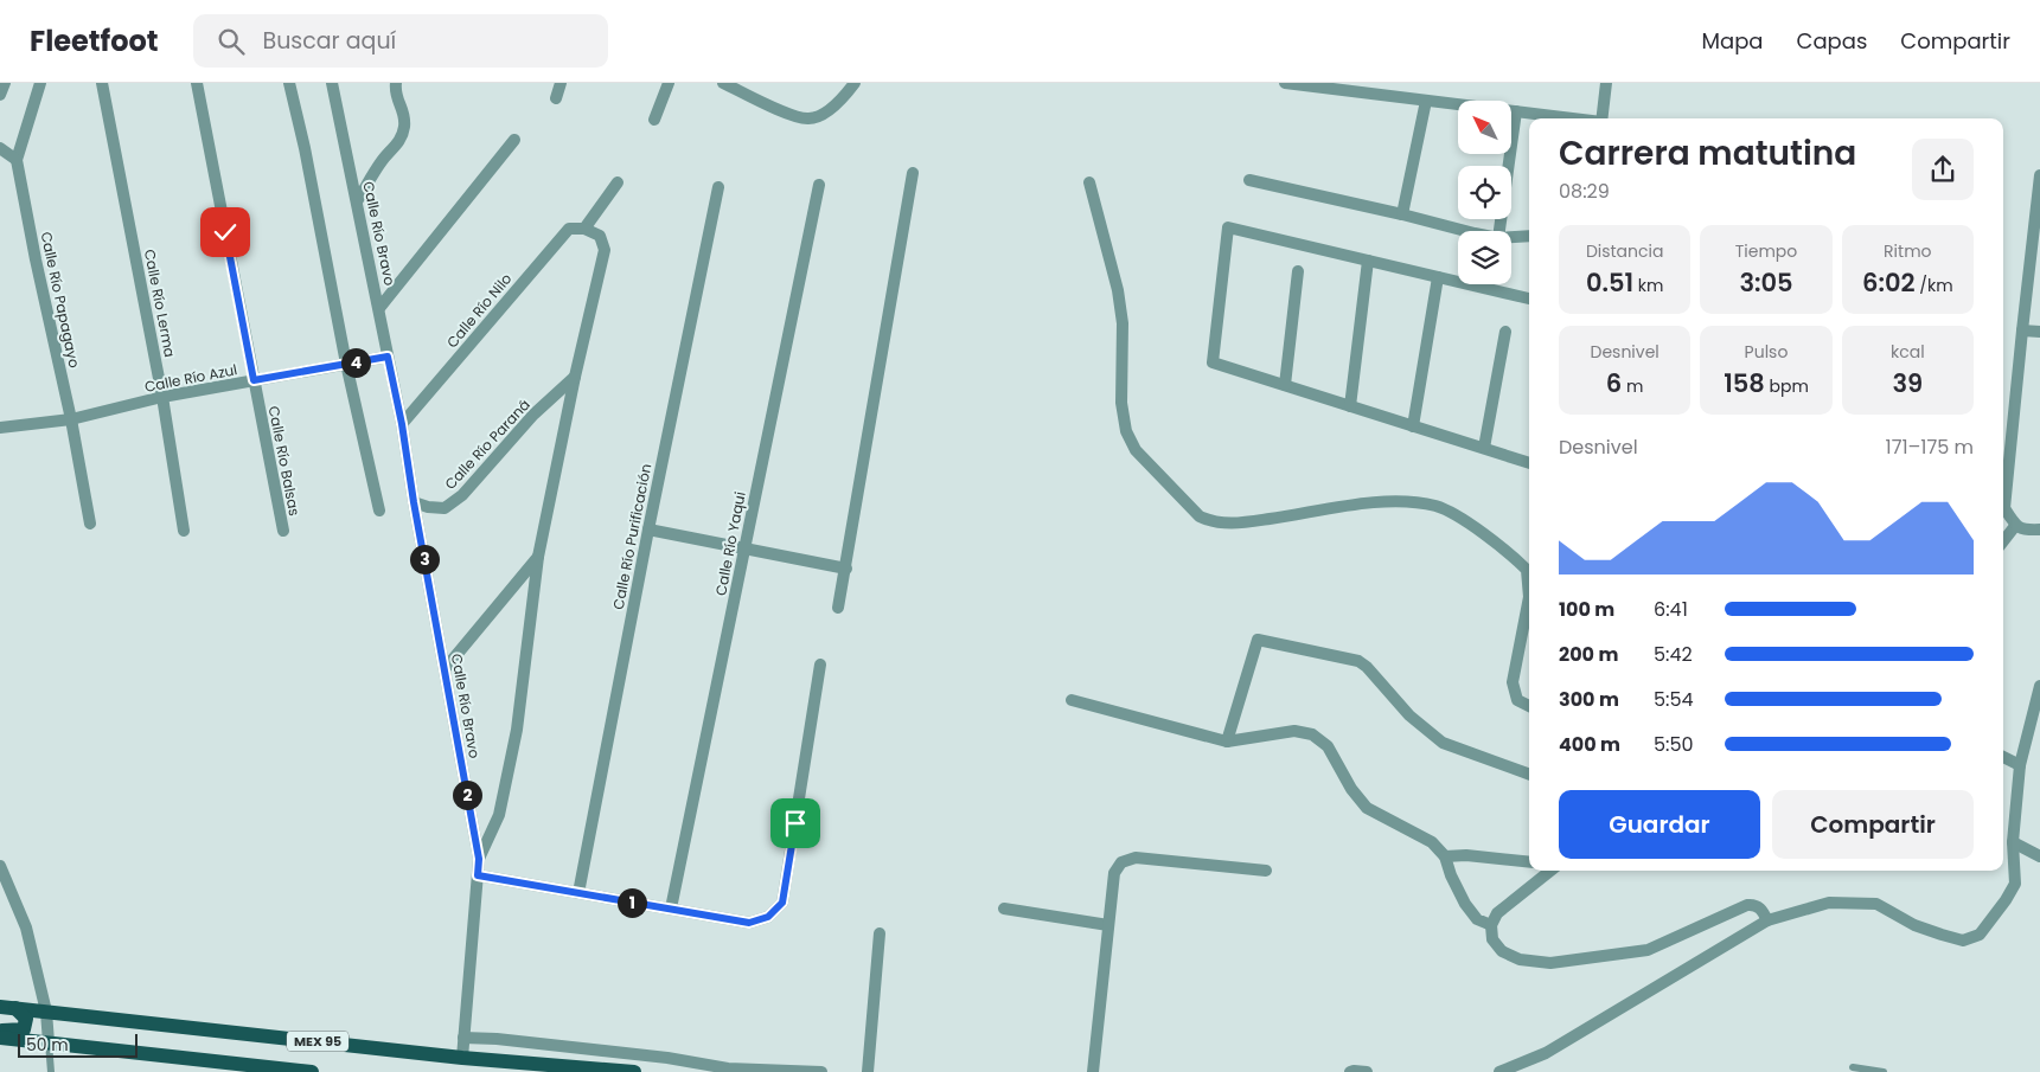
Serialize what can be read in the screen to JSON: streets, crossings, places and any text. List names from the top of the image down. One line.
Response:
{"streets":{"main road":["MEX 95"],"street":["Calle Río Bravo","Calle Río Papagayo","Calle Río Lerma","Calle Río Nilo","Calle Río Azul","Calle Río Paraná","Calle Río Balsas","Calle Río Purificación","Calle Río Yaqui"]},"crossings":[["Calle Río Bravo","Calle Río Nilo"],["Calle Río Bravo","Calle Río Azul"],["Calle Río Bravo","Calle Río Paraná"],["Calle Río Bravo","MEX 95"],["Calle Río Papagayo","Calle Río Azul"],["Calle Río Lerma","Calle Río Azul"],["Calle Río Azul","Calle Río Balsas"]],"scale_bar":"50 m","north":"top left","page":{"header":"Fleetfoot","search":"Buscar aquí","nav":["Mapa","Capas","Compartir"],"heading":["Carrera matutina","08:29"],"stats":[["Distancia","0.51 km"],["Tiempo","3:05"],["Ritmo","6:02 /km"],["Desnivel","6 m"],["Pulso","158 bpm"],["kcal","39"]],"pins":["4","3","2","1"],"chart":["Desnivel","171–175 m"],"list":[{"name":"100 m","note":"6:41"},{"name":"200 m","note":"5:42"},{"name":"300 m","note":"5:54"},{"name":"400 m","note":"5:50"}],"buttons":["Guardar","Compartir"],"scale":"50 m"}}
